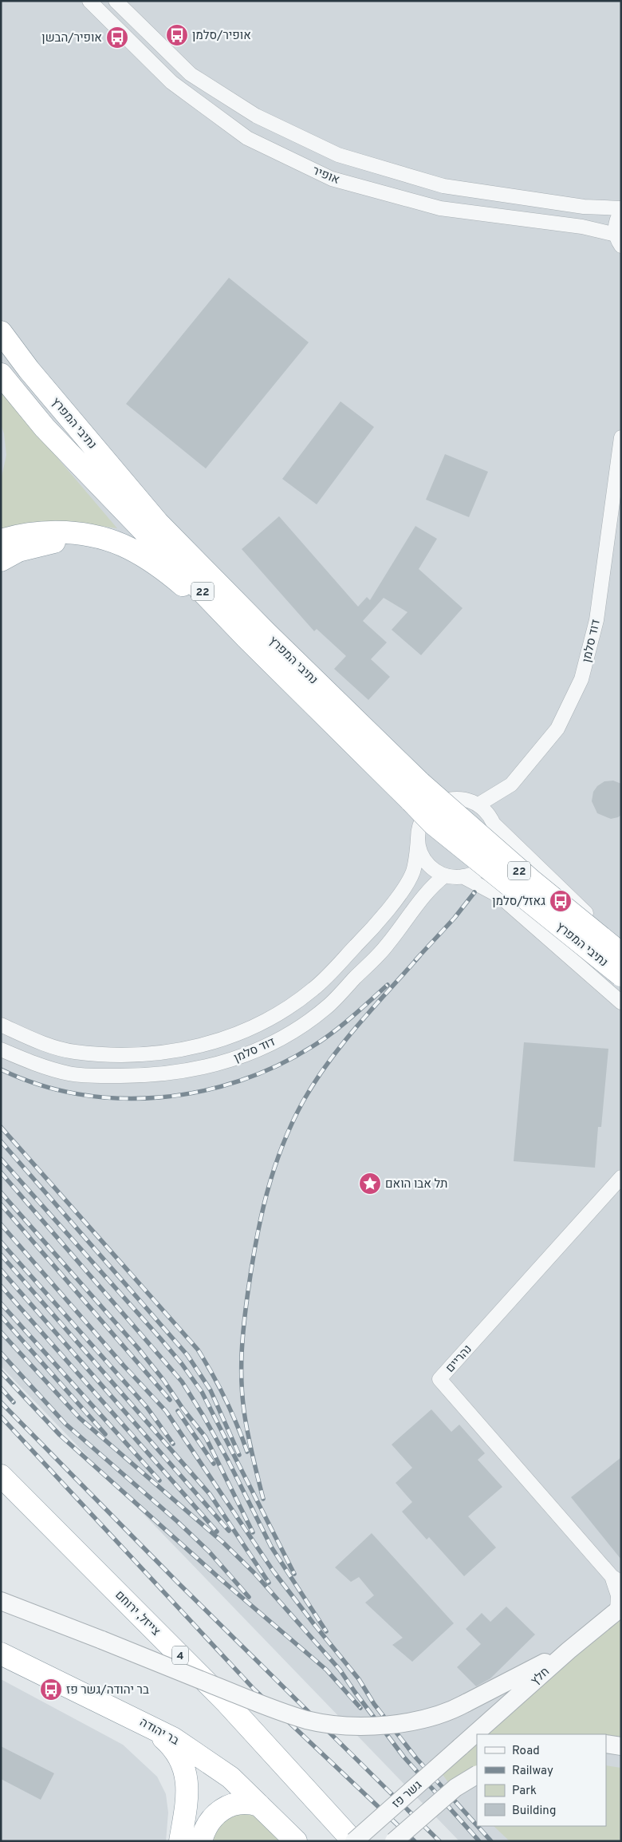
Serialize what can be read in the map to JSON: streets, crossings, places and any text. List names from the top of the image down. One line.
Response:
{"streets":{"highway":["נתיבי המפרץ","22","צייזל, ירוחם","4","בר יהודה"],"street":["אופיר","דוד סלמן","נהריים","חלץ","גשר פז"]},"crossings":[["צייזל, ירוחם","גשר פז"],["חלץ","גשר פז"]],"places":{"bus stop":["אופיר/סלמן","אופיר/הבשן","גאזל/סלמן","בר יהודה/גשר פז"],"place":["תל אבו הואם"]},"legend":["Road","Railway","Park","Building"]}
